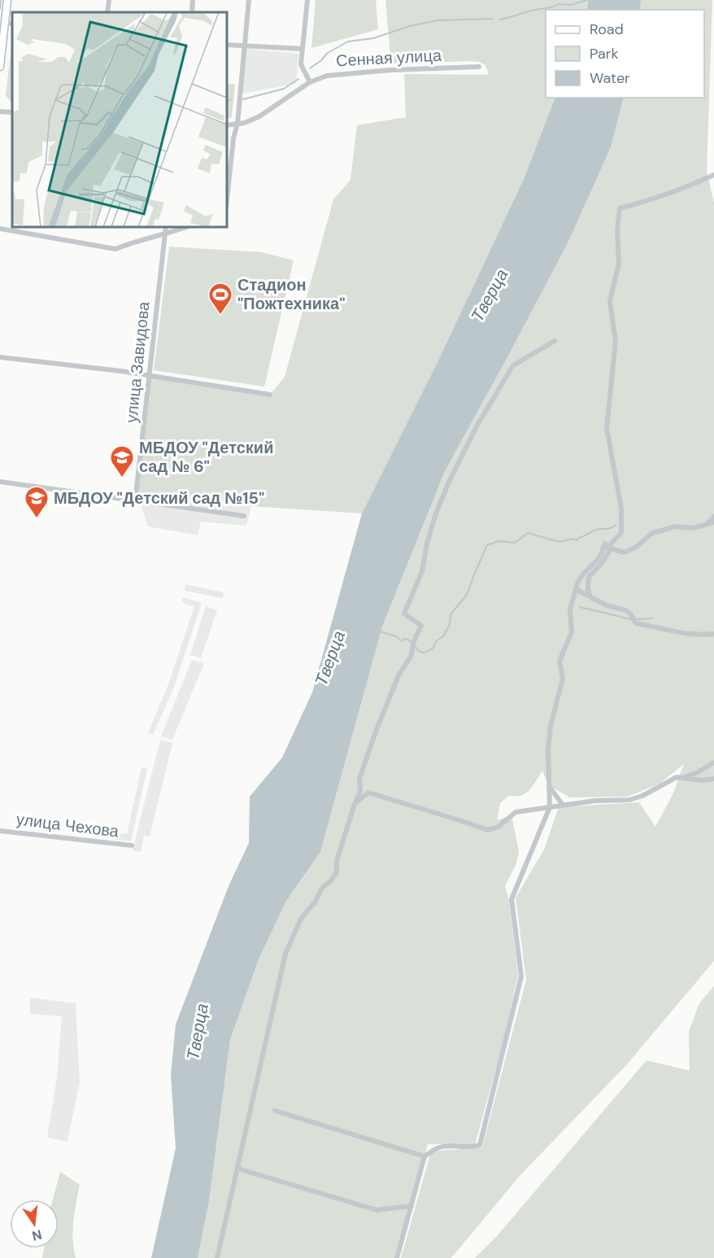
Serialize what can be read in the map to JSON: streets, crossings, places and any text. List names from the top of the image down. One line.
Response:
{"streets":{"street":["Сенная улица","улица Завидова","улица Чехова"]},"water":["Тверца"],"places":{"sports":["Стадион \"Пожтехника\""],"school or university":["МБДОУ \"Детский сад № 6\"","МБДОУ \"Детский сад №15\""]},"legend":["Road","Park","Water"],"north":"bottom"}
